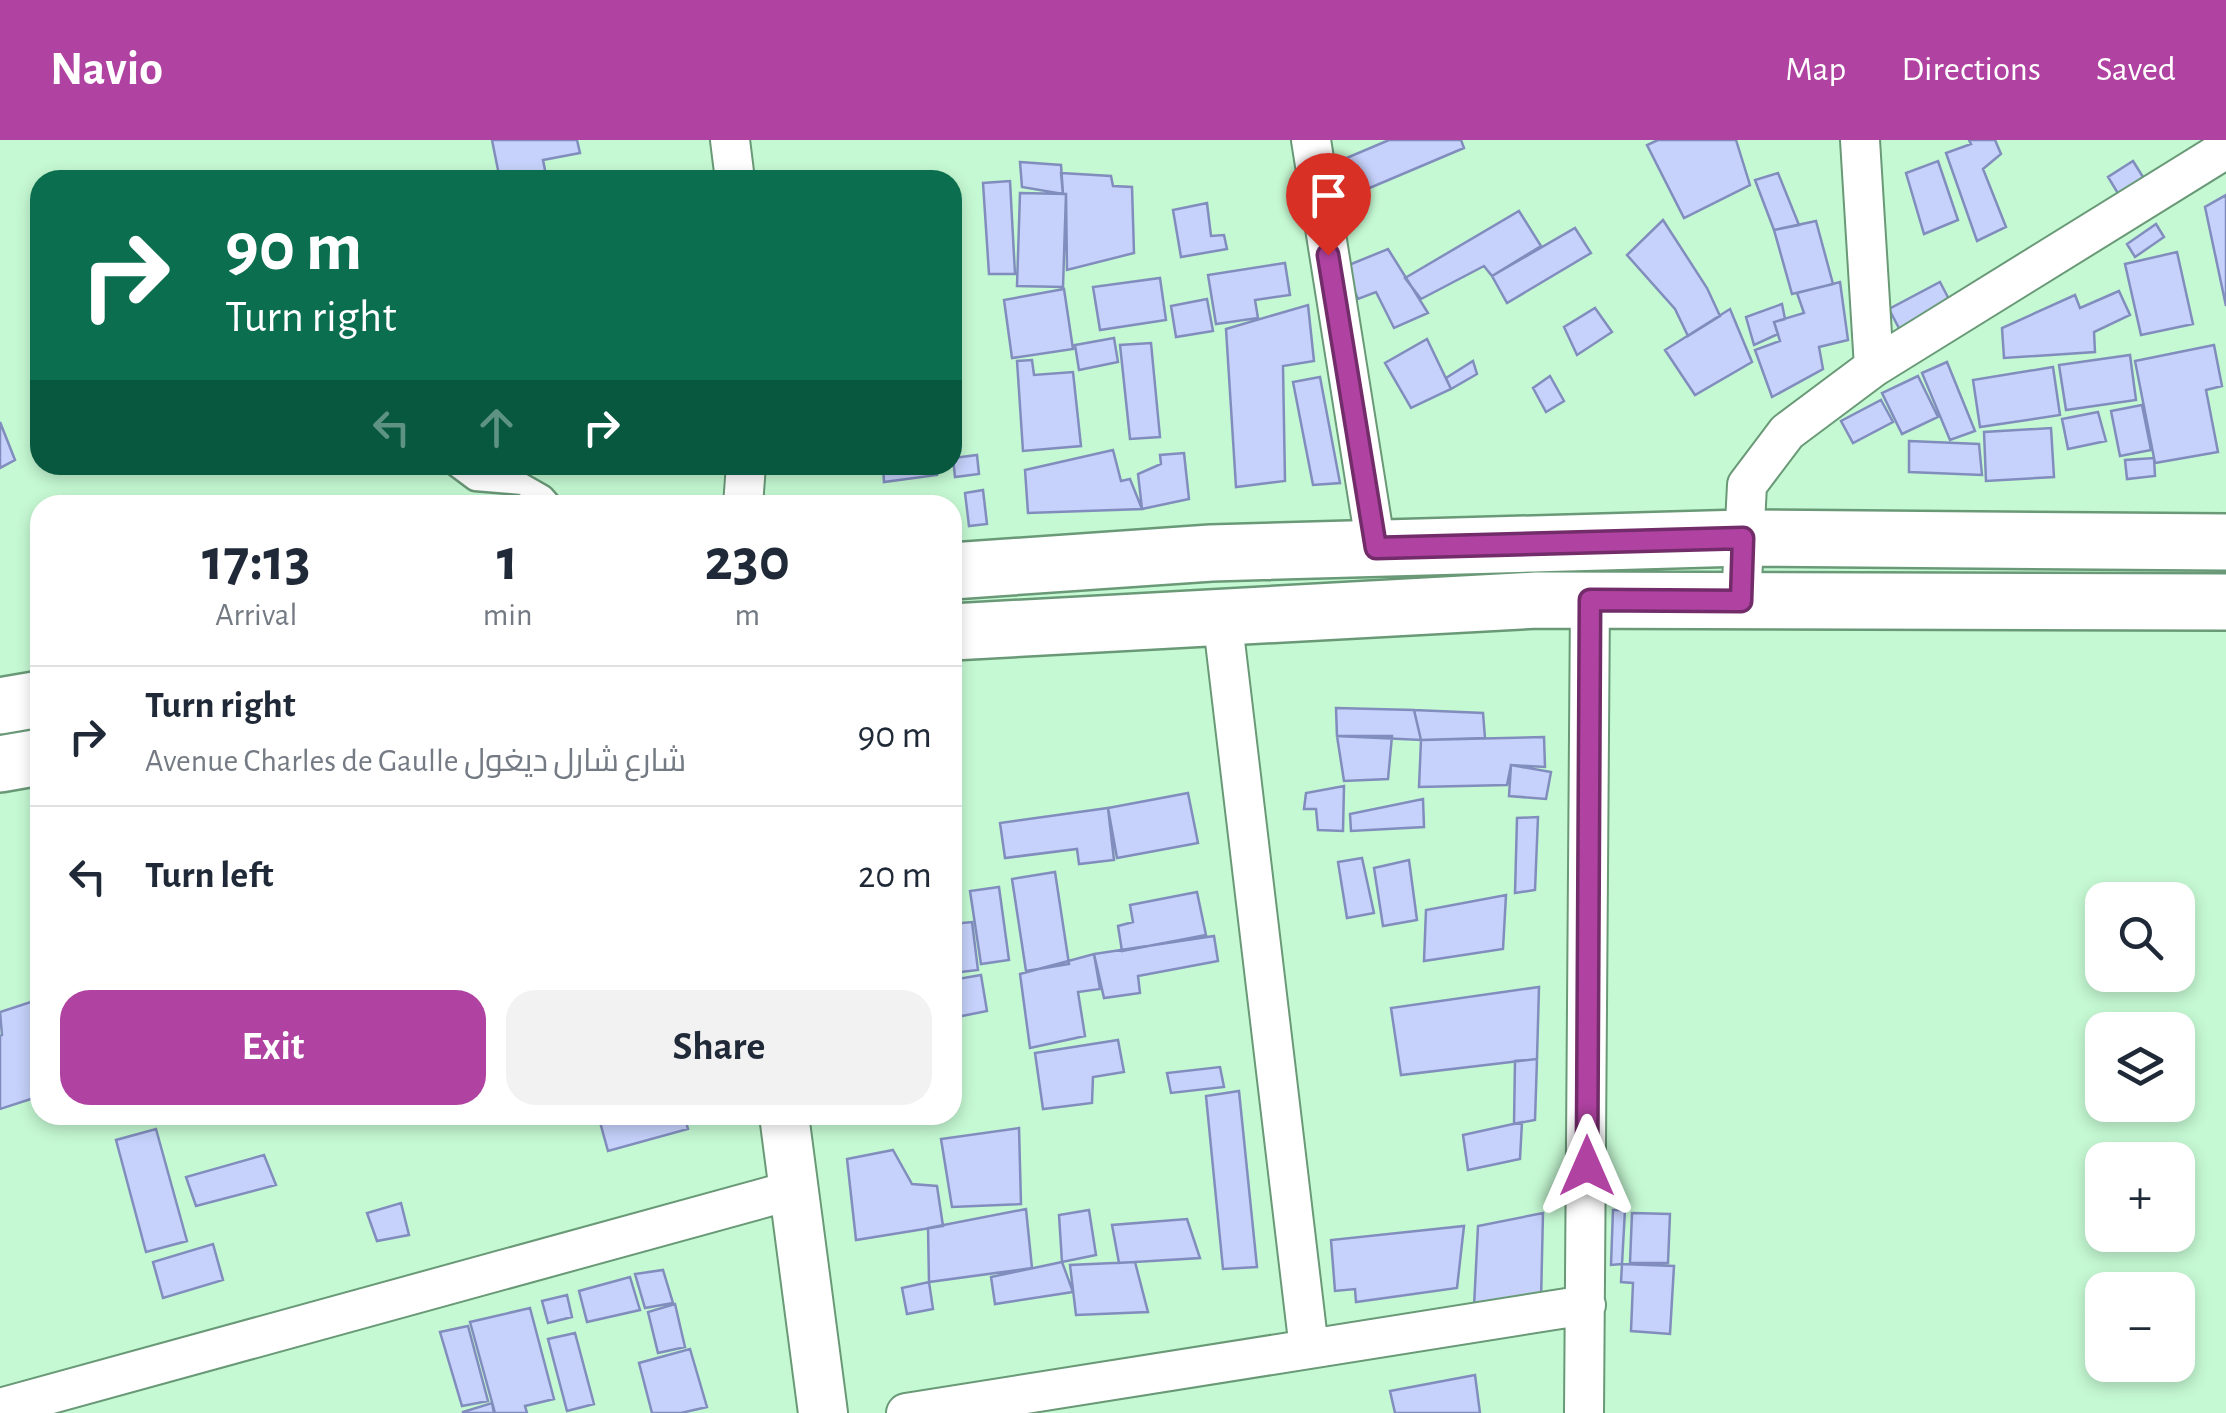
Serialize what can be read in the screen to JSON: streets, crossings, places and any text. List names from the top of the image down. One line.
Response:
{"page":{"header":"Navio","nav":["Map","Directions","Saved"],"turn":["90 m","Turn right"],"eta":["17:13","Arrival","1","min","230","m"],"list":[{"name":"Turn right","note":"Avenue Charles de Gaulle شارع شارل ديغول","value":"90 m"},{"name":"Turn left","value":"20 m"}],"map_buttons":["+","−"],"buttons":["Exit","Share"]}}
